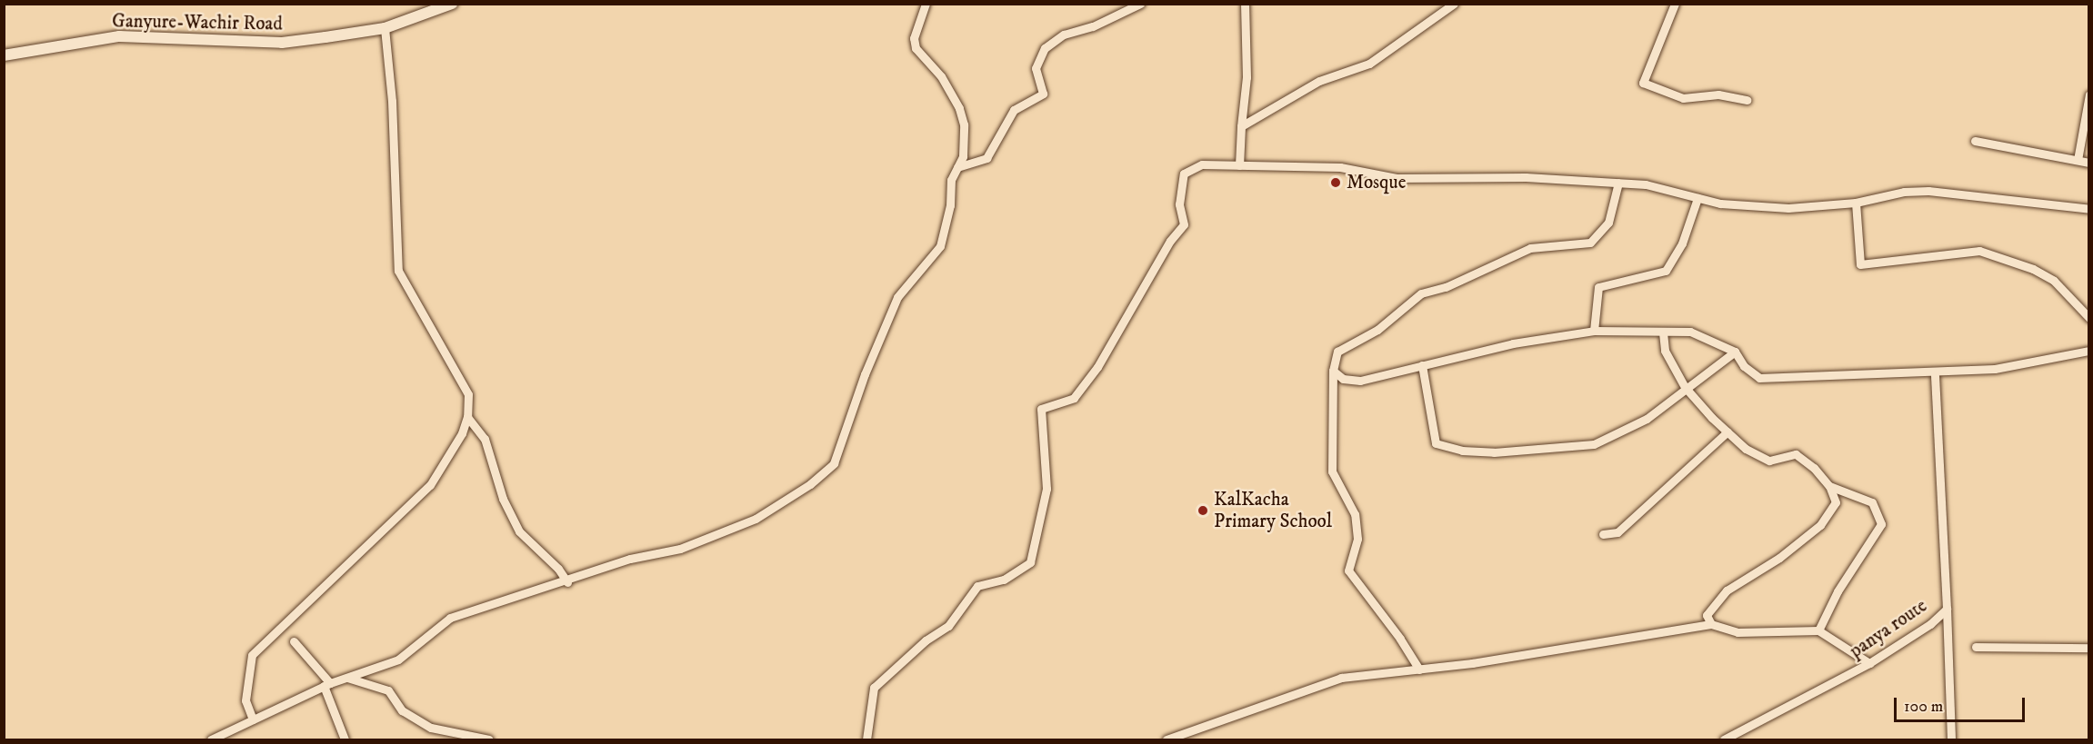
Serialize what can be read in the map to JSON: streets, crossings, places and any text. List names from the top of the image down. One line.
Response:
{"streets":{"street":["Ganyure-Wachir Road","panya route"]},"places":["Mosque","KalKacha Primary School"],"scale_bar":"100 m"}
